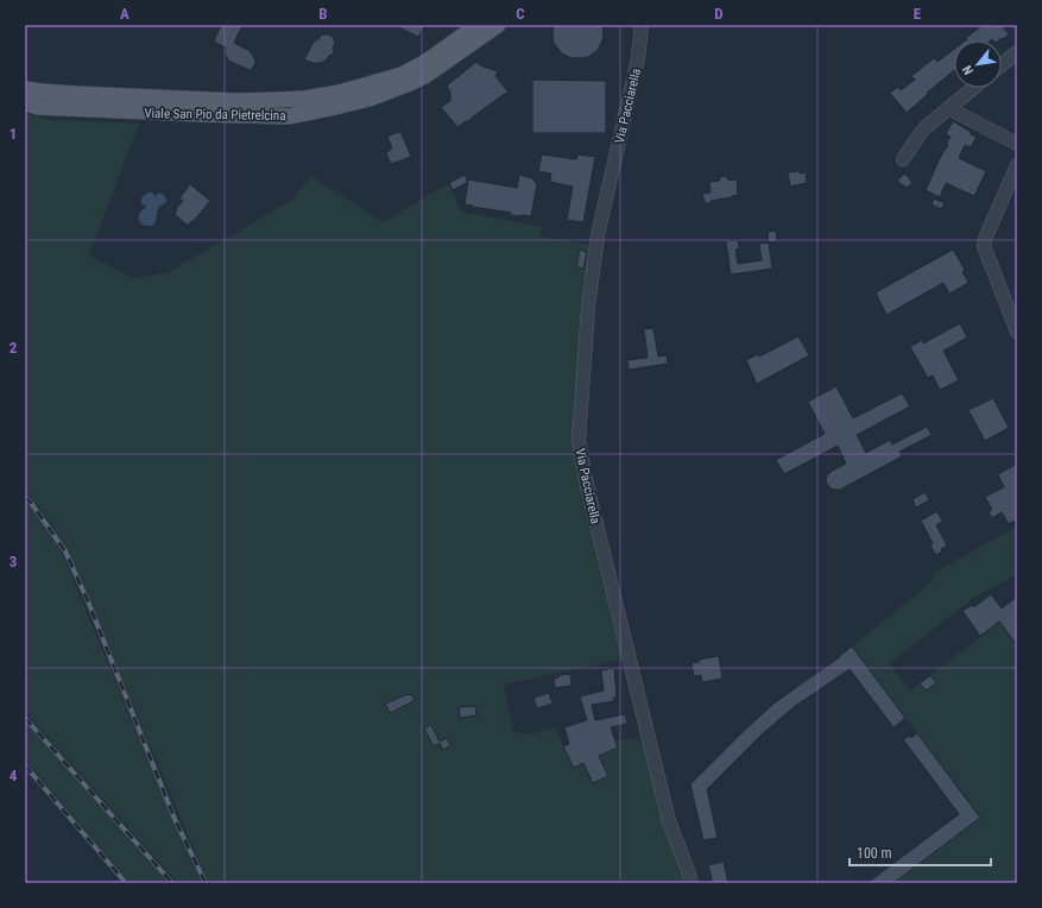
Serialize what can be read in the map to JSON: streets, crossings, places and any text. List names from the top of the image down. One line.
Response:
{"streets":{"main road":["Viale San Pio da Pietrelcina"],"street":["Via Pacciarella"]},"scale_bar":"100 m","north":"bottom left","grid":{"columns":["A","B","C","D","E"],"rows":["1","2","3","4"]}}
